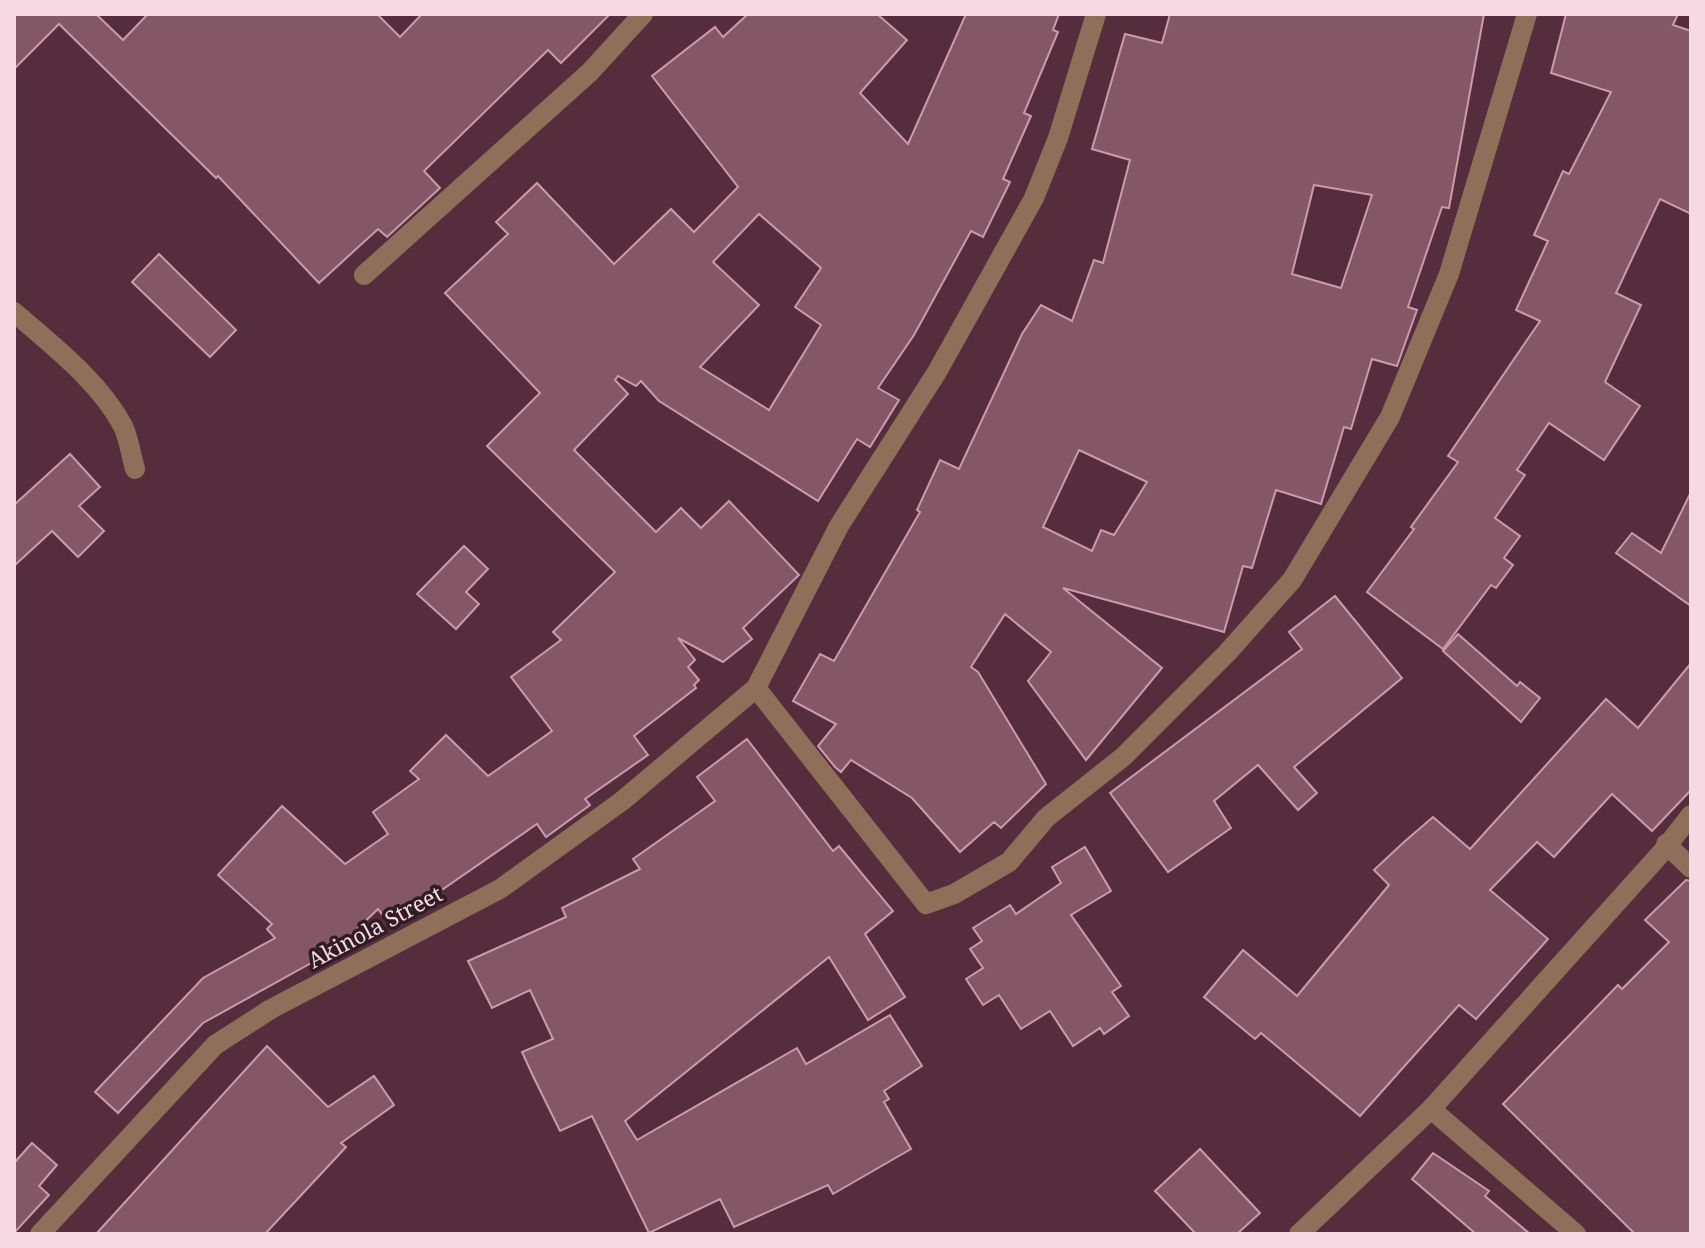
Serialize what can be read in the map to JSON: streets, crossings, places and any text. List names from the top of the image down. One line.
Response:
{"streets":{"street":["Akinola Street"]}}
